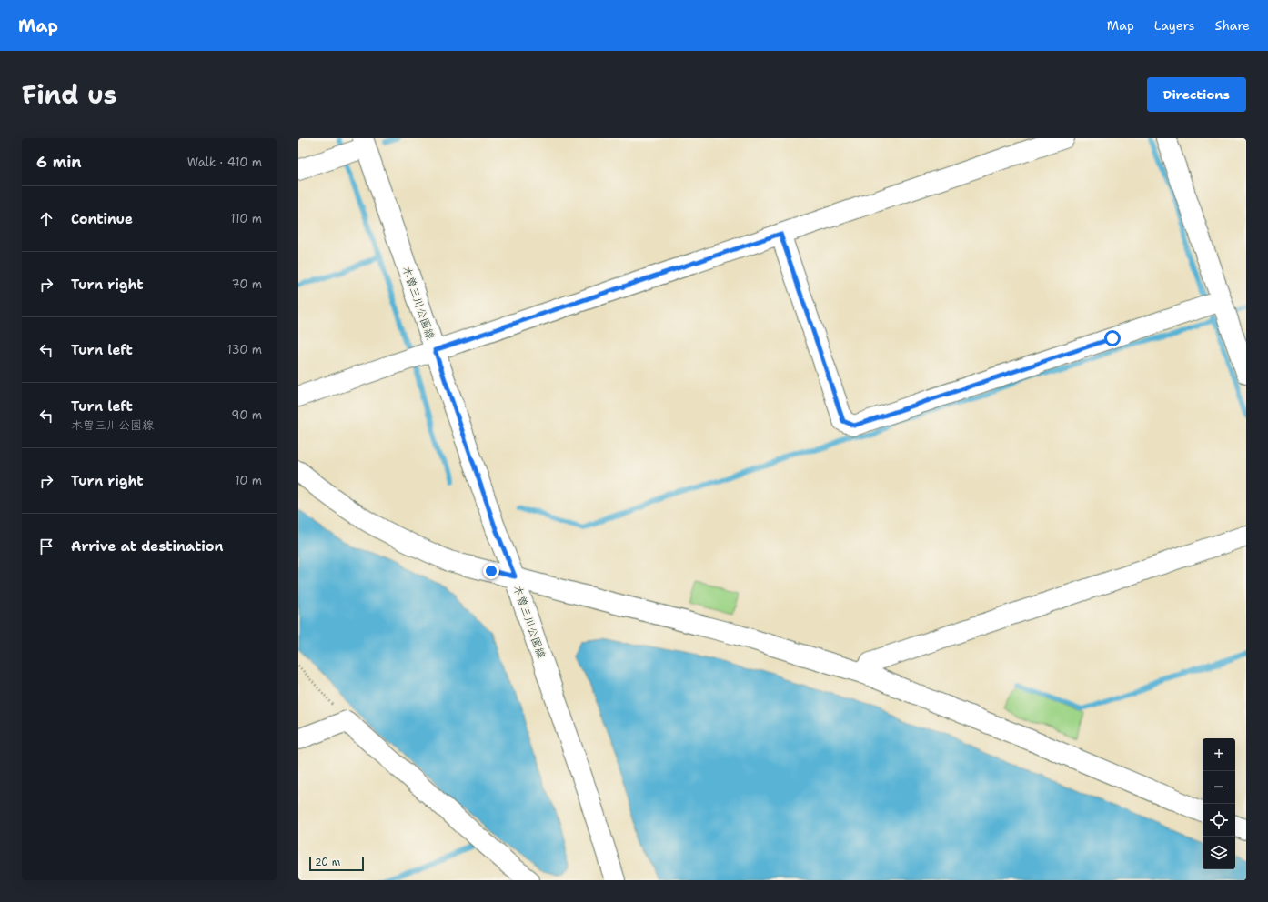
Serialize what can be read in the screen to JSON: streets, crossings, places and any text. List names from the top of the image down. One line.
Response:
{"streets":{"street":["木曽三川公園線"]},"scale_bar":"20 m","page":{"header":"Map","nav":["Map","Layers","Share"],"title":"Find us","buttons":"Directions","heading":["6 min","Walk · 410 m"],"list":[["Continue","110 m"],["Turn right","70 m"],["Turn left","130 m"],["Turn left","木曽三川公園線","90 m"],["Turn right","10 m"],"Arrive at destination"],"map_buttons":["+","−"],"scale":"20 m"}}
